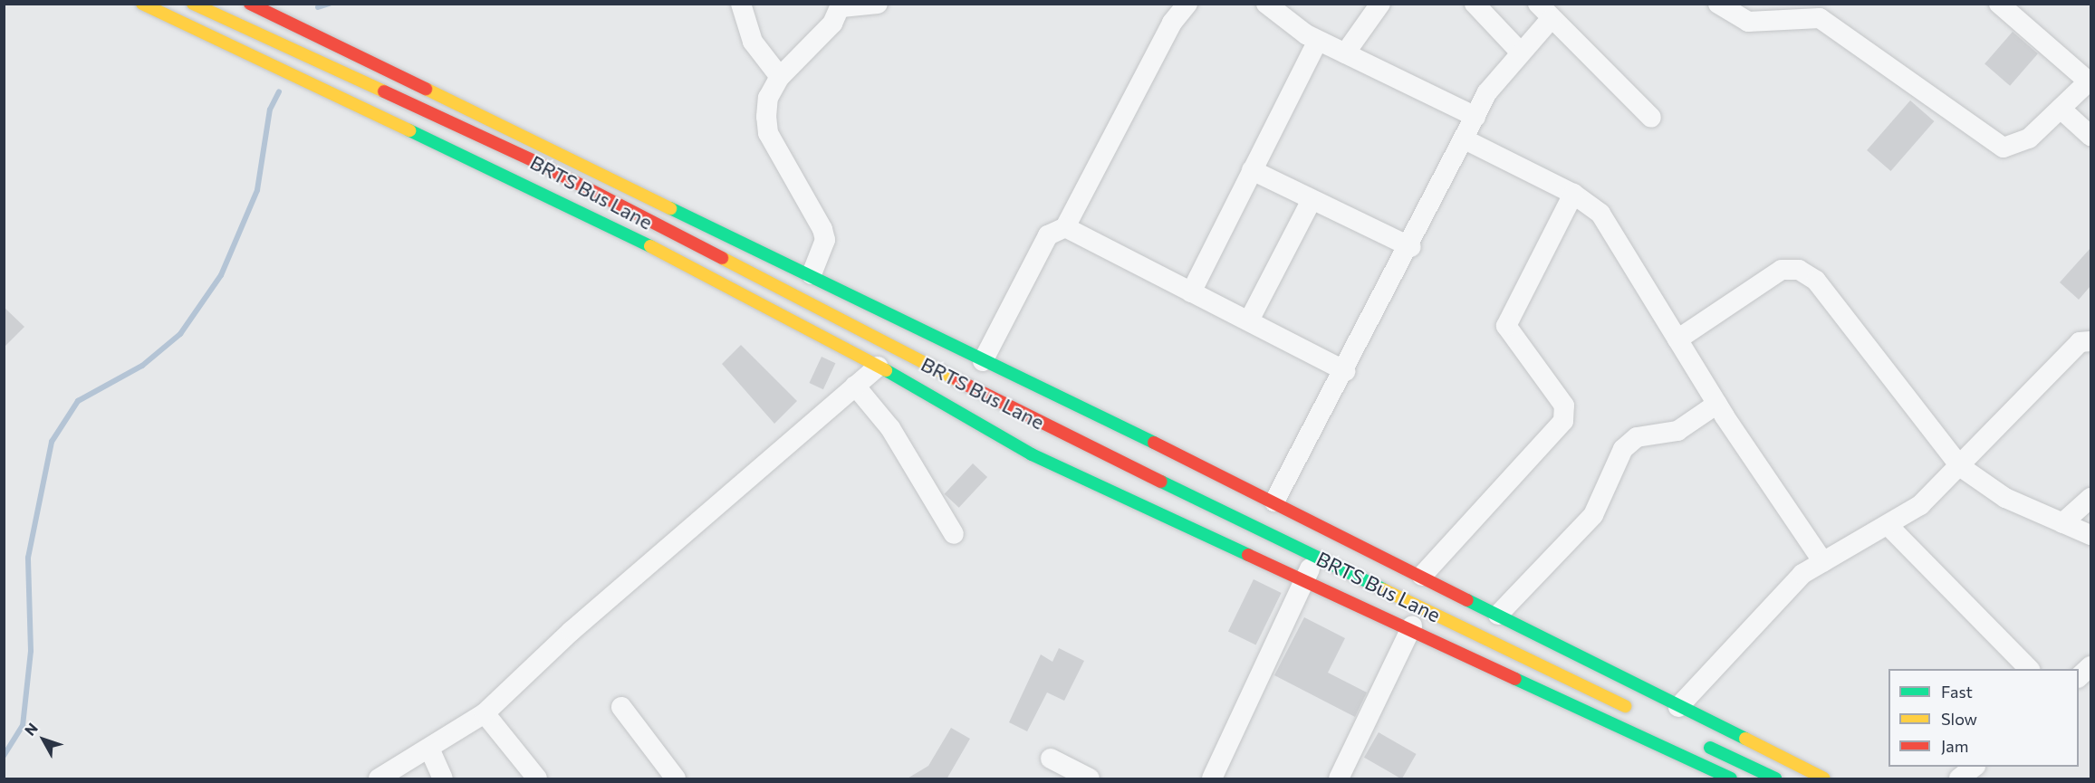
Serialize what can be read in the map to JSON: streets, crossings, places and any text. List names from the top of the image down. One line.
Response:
{"streets":{"main road":["BRTS Bus Lane"]},"legend":["Fast","Slow","Jam"],"north":"top left"}
